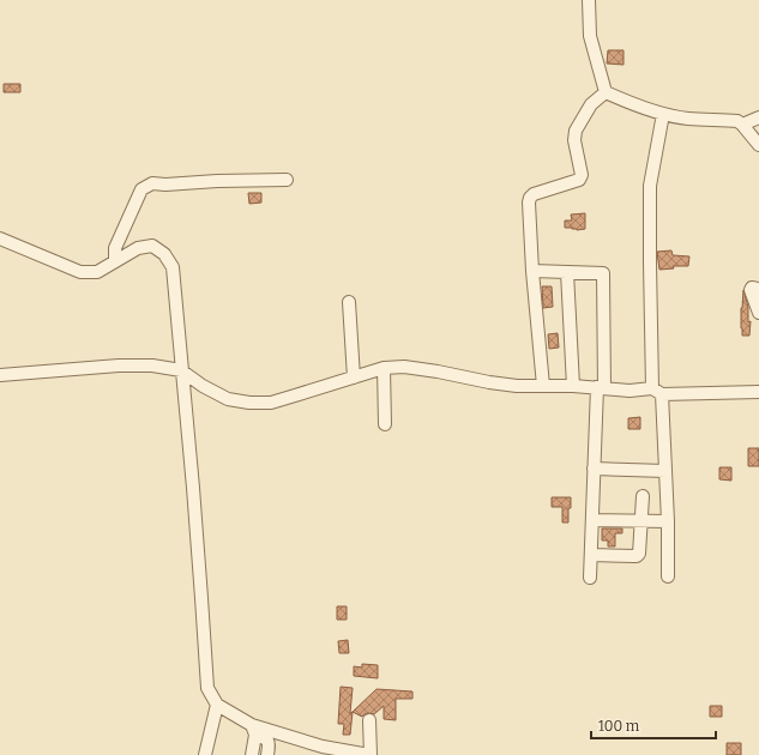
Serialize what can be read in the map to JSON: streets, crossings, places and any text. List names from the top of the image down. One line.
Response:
{"scale_bar":"100 m"}
